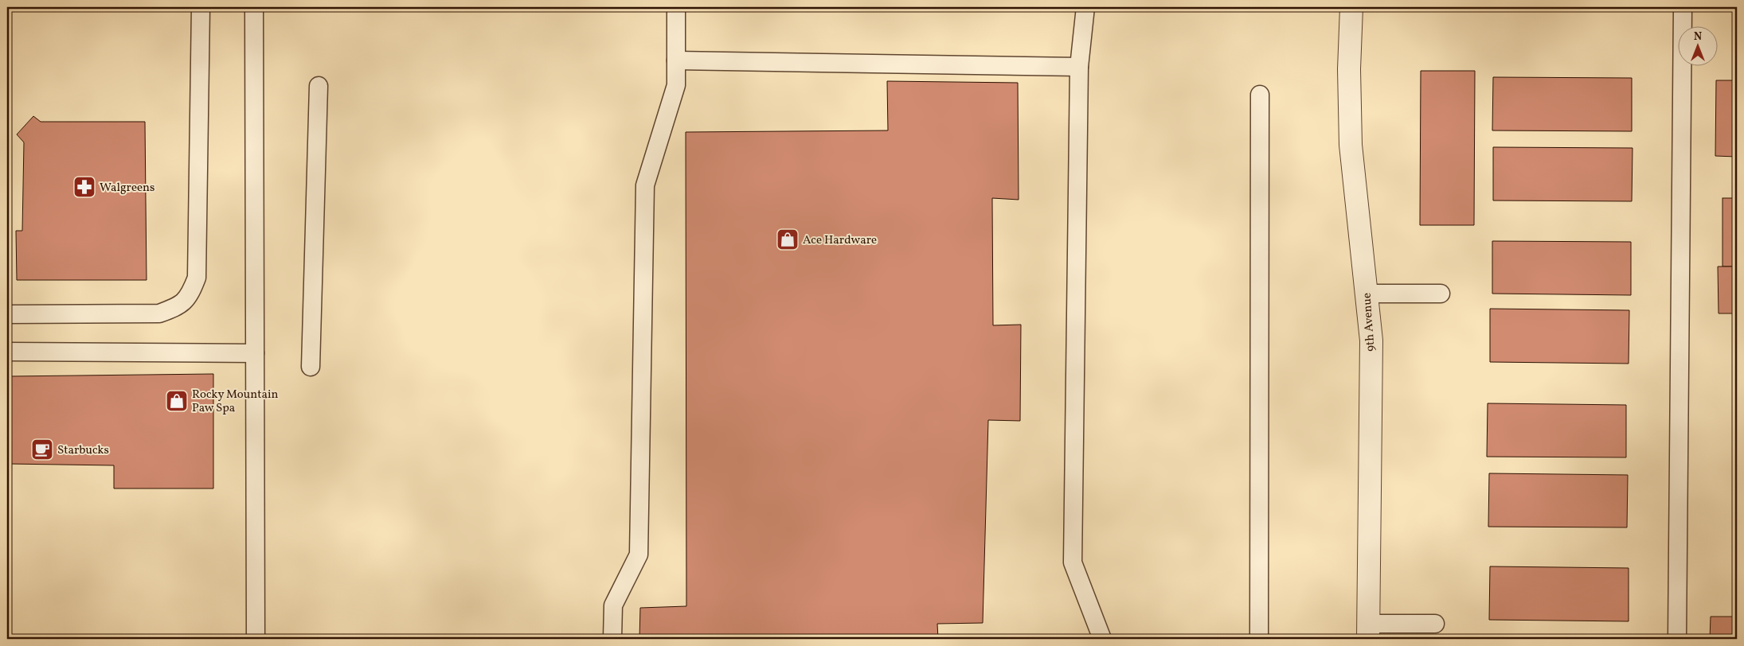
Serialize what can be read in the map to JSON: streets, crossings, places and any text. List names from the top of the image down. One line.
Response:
{"streets":{"street":["9th Avenue"]},"places":{"pharmacy":["Walgreens"],"shop":["Ace Hardware","Rocky Mountain Paw Spa"],"cafe":["Starbucks"]},"north":"top"}
